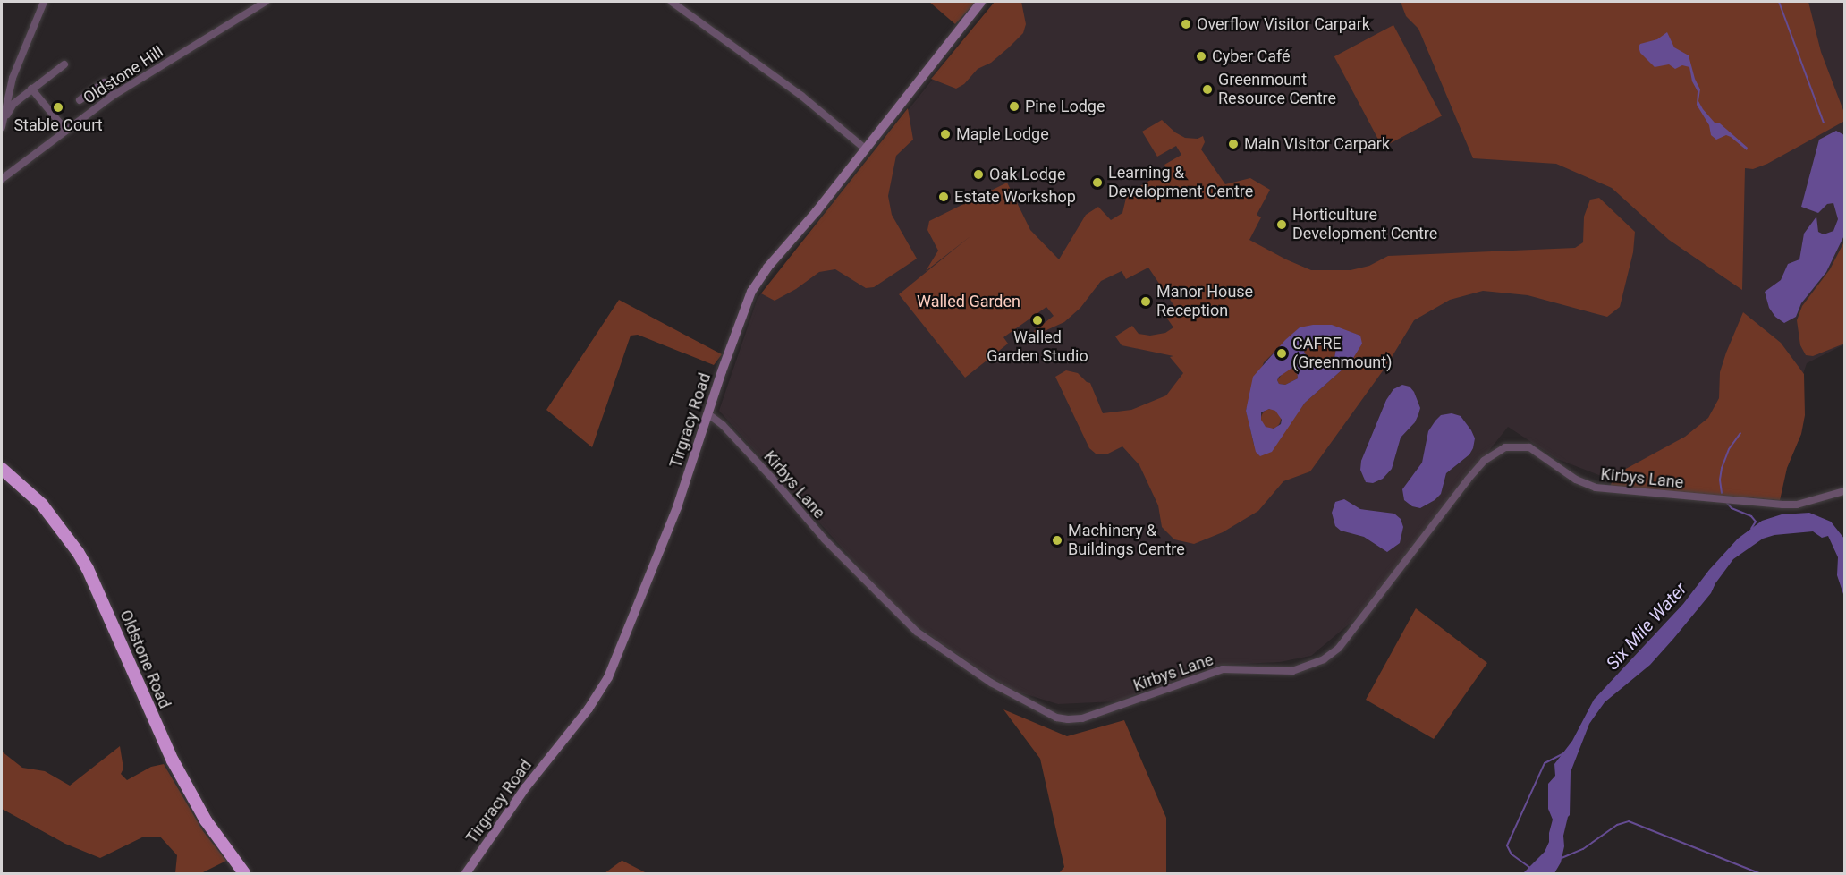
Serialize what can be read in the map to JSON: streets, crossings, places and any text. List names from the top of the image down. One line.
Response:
{"streets":{"highway":["Oldstone Road"],"street":["Oldstone Hill","Tirgracy Road","Kirbys Lane"]},"crossings":[["Tirgracy Road","Kirbys Lane"]],"water":["Six Mile Water"],"parks":["Walled Garden"],"places":["Overflow Visitor Carpark","Cyber Café","Greenmount Resource Centre","Pine Lodge","Stable Court","Maple Lodge","Main Visitor Carpark","Oak Lodge","Learning & Development Centre","Estate Workshop","Horticulture Development Centre","Manor House Reception","Walled Garden Studio","CAFRE (Greenmount)","Machinery & Buildings Centre"]}
